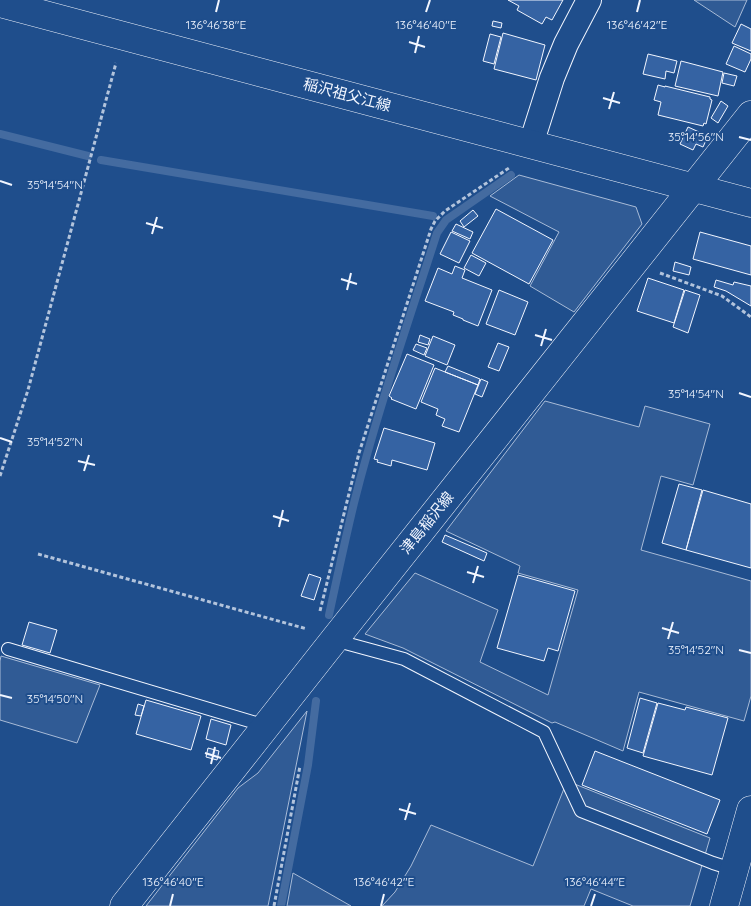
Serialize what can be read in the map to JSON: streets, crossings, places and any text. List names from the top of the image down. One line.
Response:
{"streets":{"main road":["稲沢祖父江線","津島稲沢線"]},"crossings":[["稲沢祖父江線","津島稲沢線"]],"coordinates":["136°46'38\"E","136°46'40\"E","136°46'42\"E","35°14'56\"N","35°14'54\"N","35°14'52\"N","35°14'50\"N","136°46'44\"E"]}
